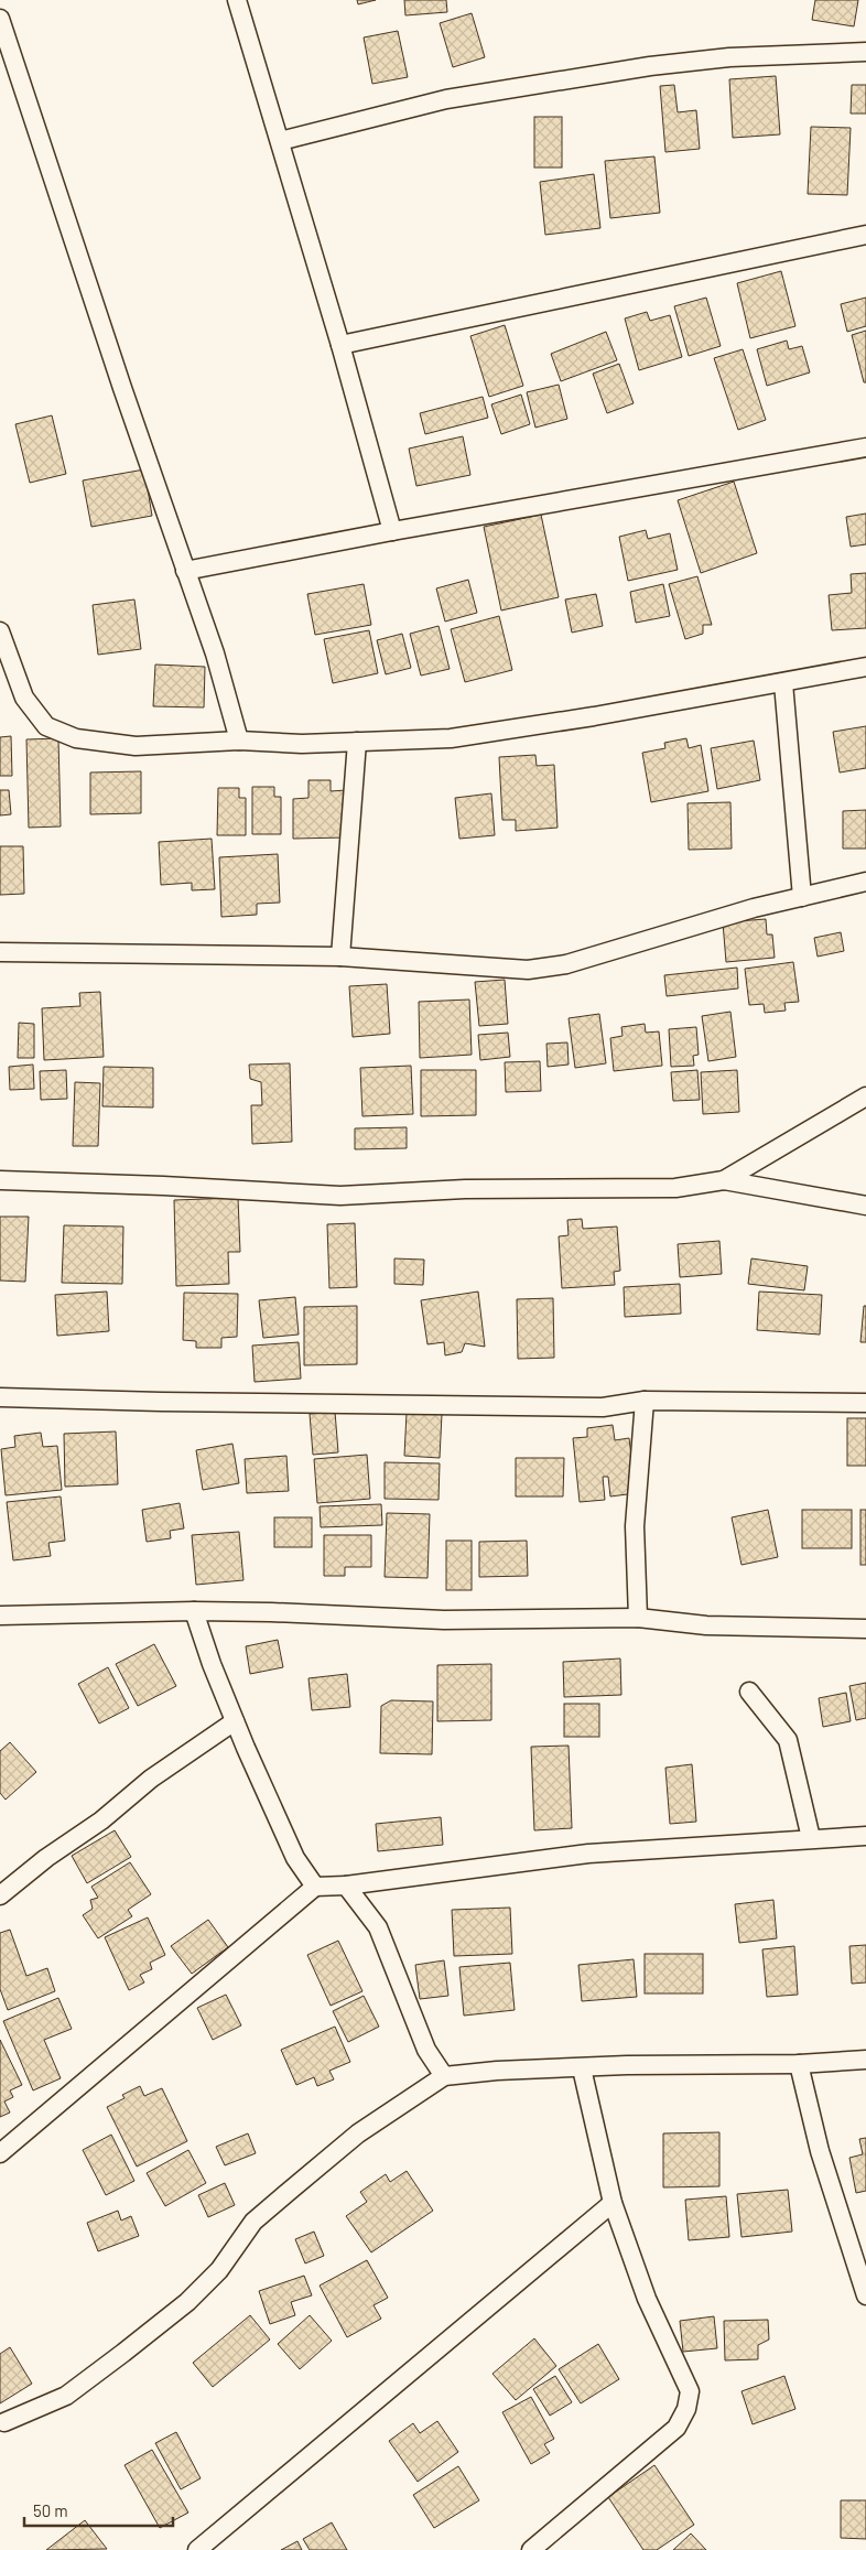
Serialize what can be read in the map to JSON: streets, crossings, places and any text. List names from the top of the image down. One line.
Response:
{"scale_bar":"50 m"}
